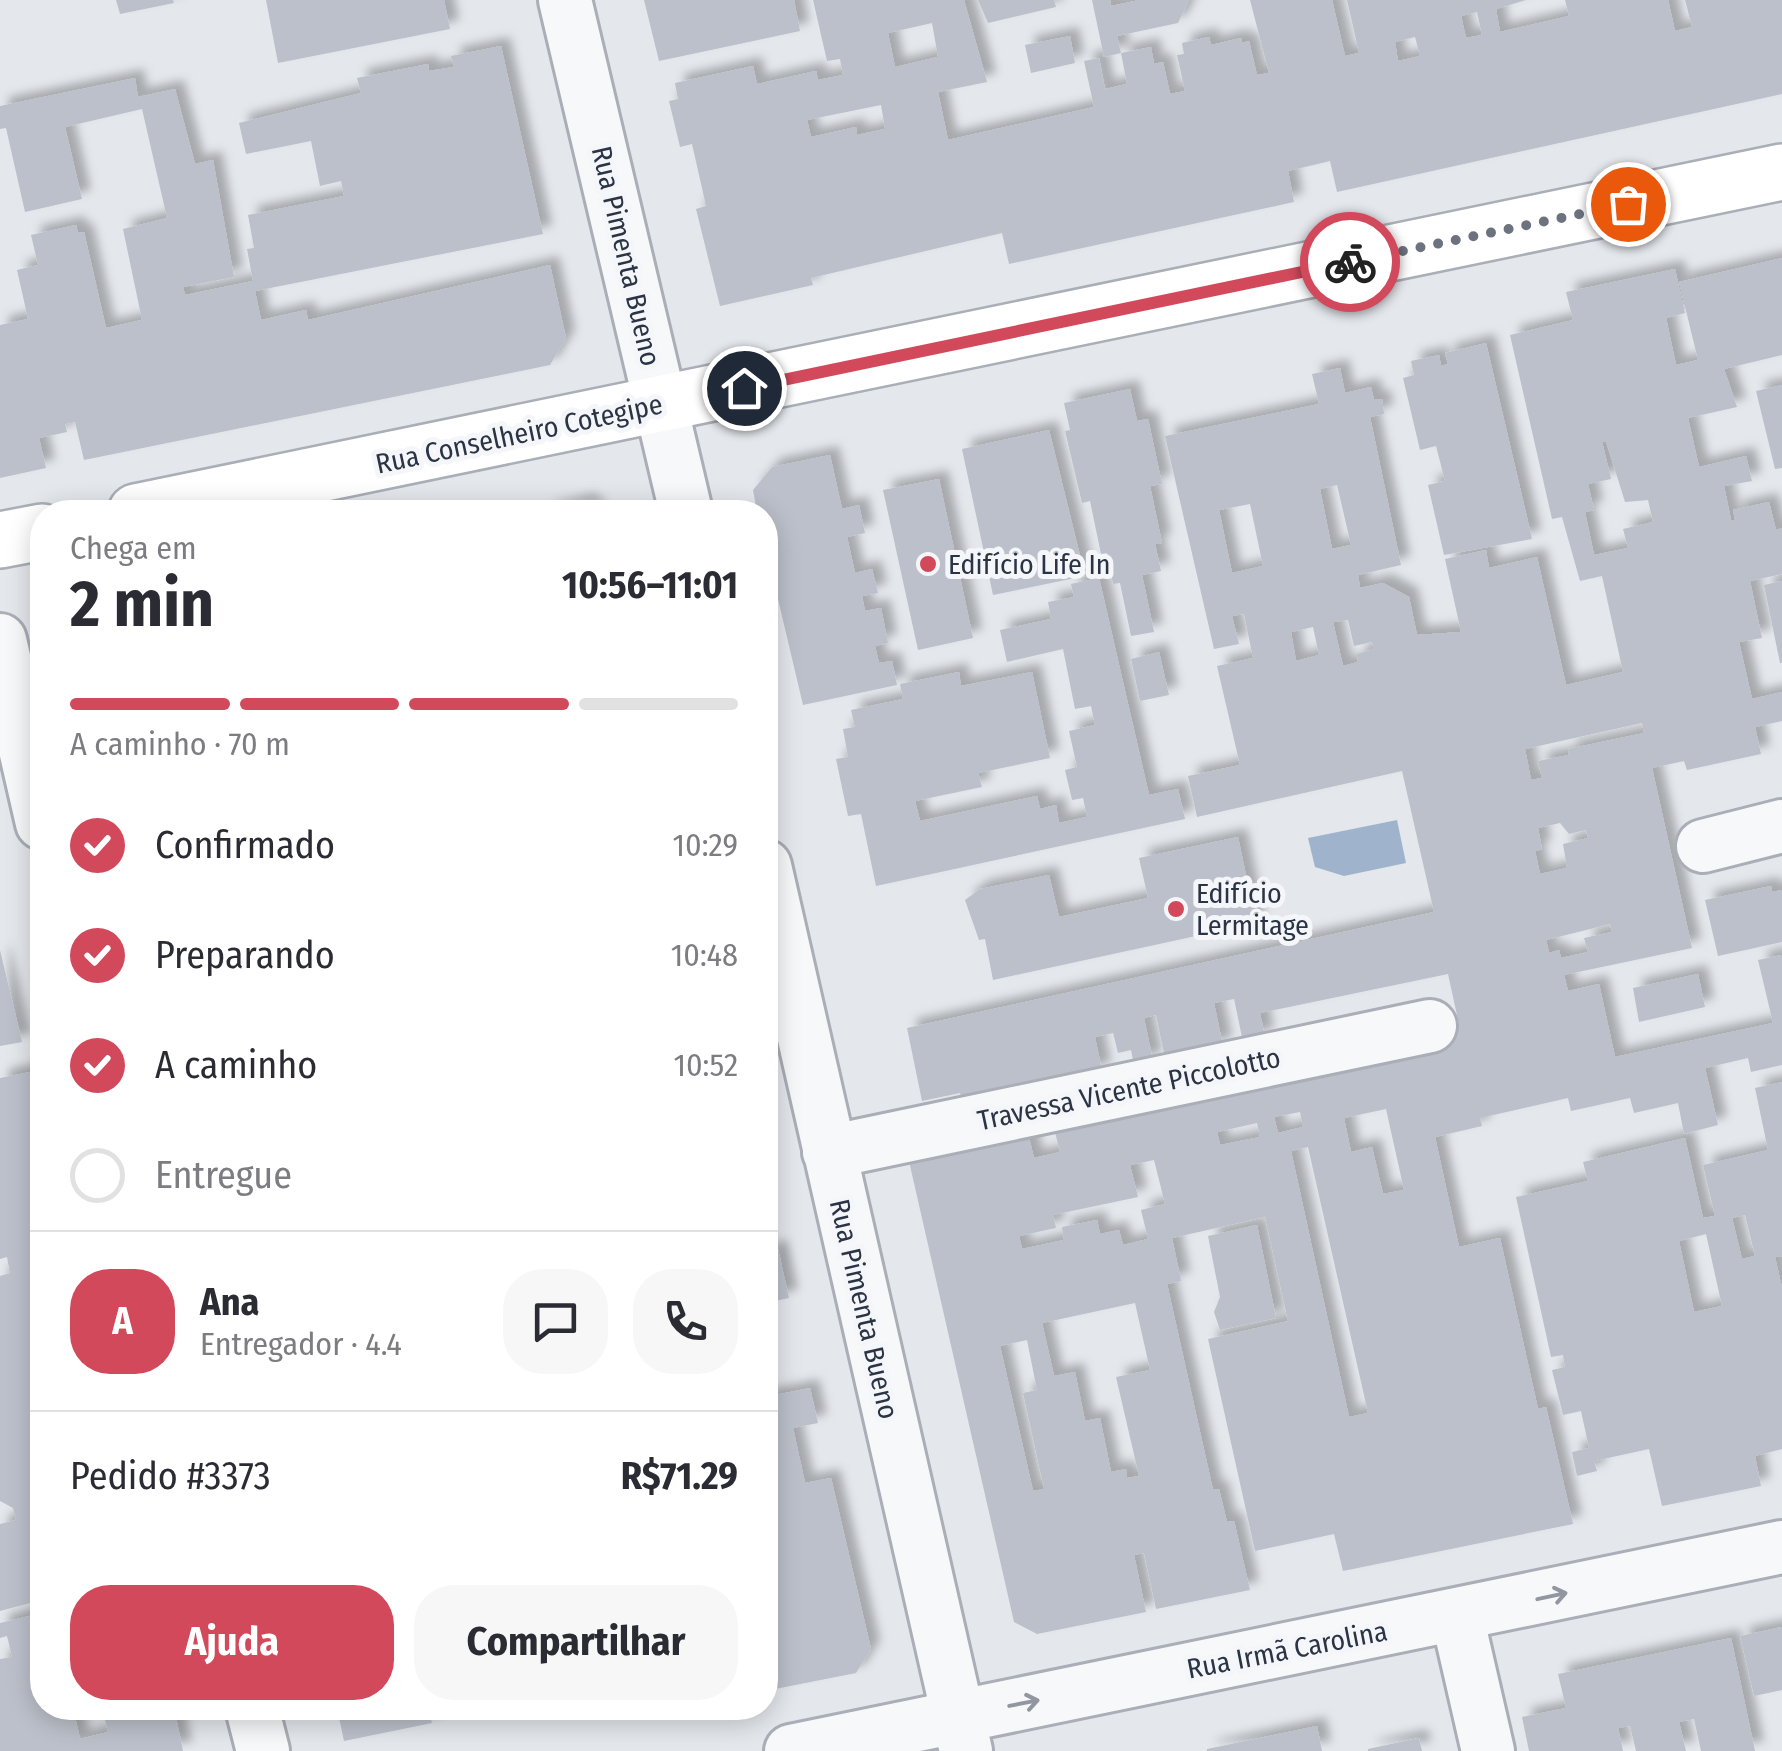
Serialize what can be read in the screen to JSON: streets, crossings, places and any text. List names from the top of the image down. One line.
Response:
{"streets":{"street":["Rua Pimenta Bueno","Rua Conselheiro Cotegipe","Travessa Vicente Piccolotto","Rua Irmã Carolina"]},"crossings":[["Rua Pimenta Bueno","Rua Conselheiro Cotegipe"],["Rua Pimenta Bueno","Travessa Vicente Piccolotto"],["Rua Pimenta Bueno","Rua Irmã Carolina"]],"one_way":["Rua Irmã Carolina"],"places":["Edifício Life In","Edifício Lermitage"],"page":{"heading":["2 min","Chega em","10:56–11:01"],"panel":["Ana","Entregador · 4.4","Pedido #3373","R$71.29"],"bar":"A caminho · 70 m","list":[["Confirmado","10:29"],["Preparando","10:48"],["A caminho","10:52"],"Entregue"],"round":"A","buttons":["Ajuda","Compartilhar"]}}
